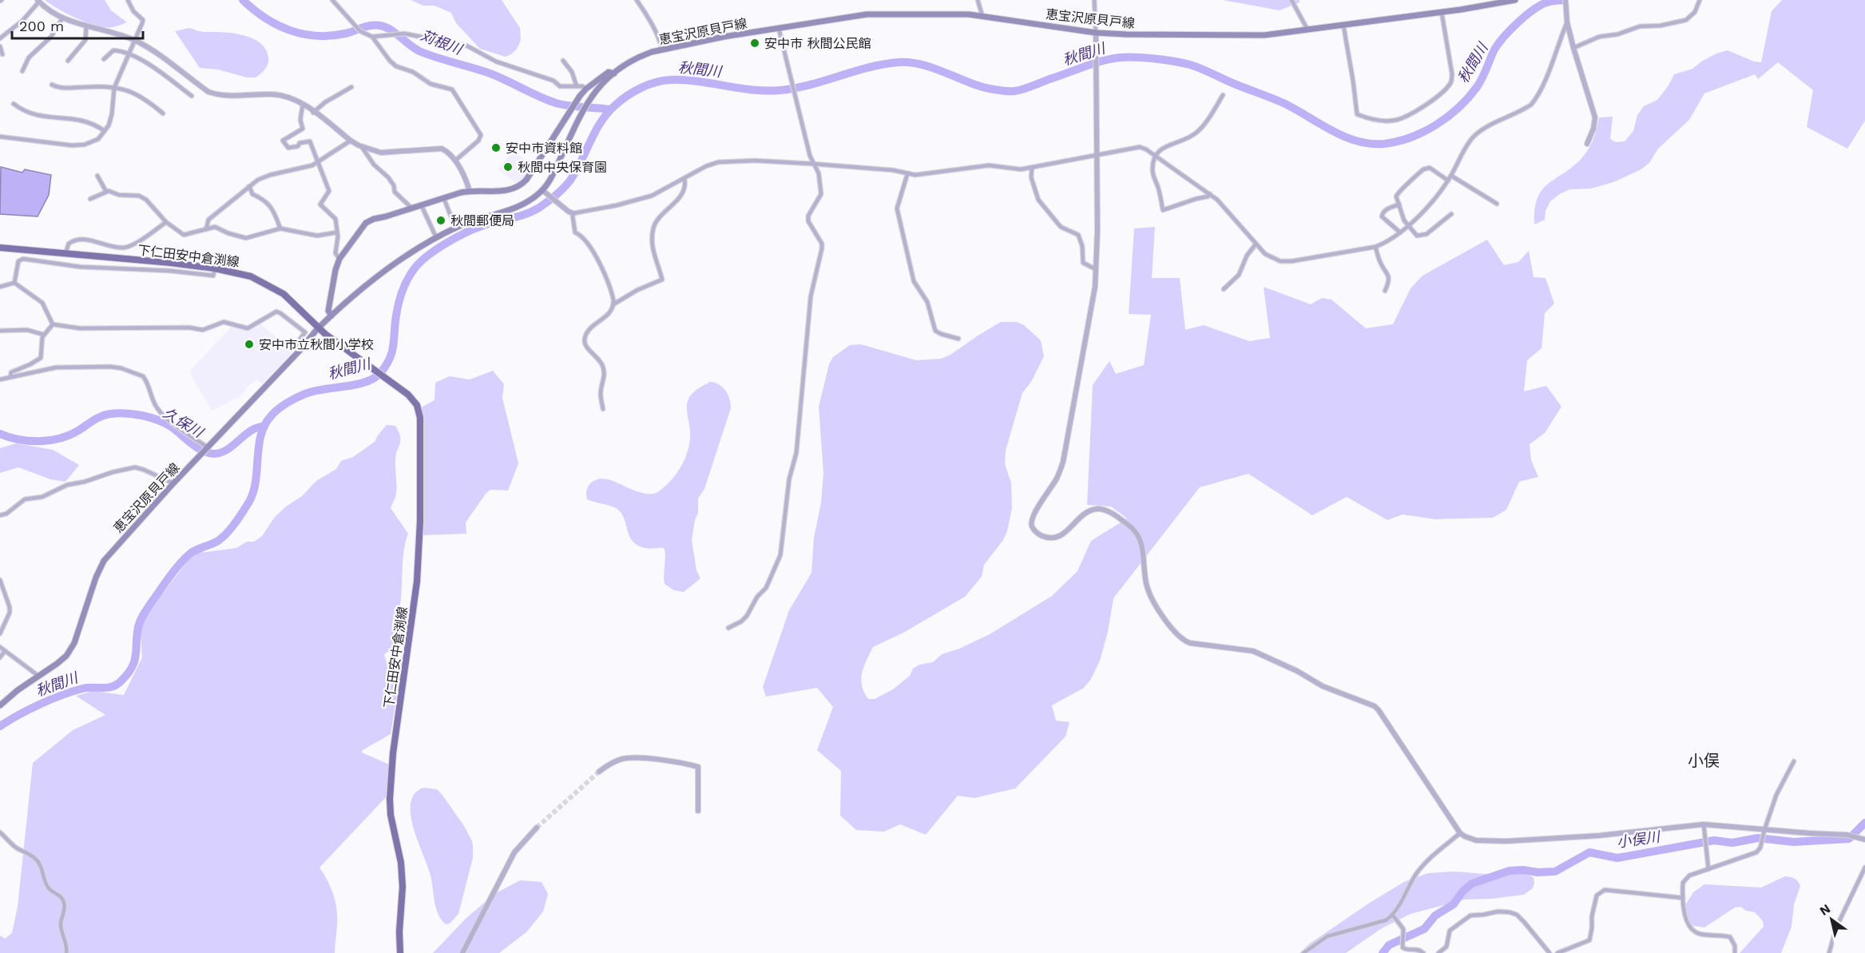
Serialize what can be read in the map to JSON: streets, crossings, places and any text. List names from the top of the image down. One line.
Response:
{"streets":{"main road":["恵宝沢原貝戸線","下仁田安中倉渕線"]},"crossings":[["恵宝沢原貝戸線","下仁田安中倉渕線"]],"districts":["小俣"],"water":["苅根川","秋間川","久保川","小俣川"],"places":["安中市 秋間公民館","安中市資料館","秋間中央保育園","秋間郵便局","安中市立秋間小学校"],"scale_bar":"200 m","north":"top left"}
